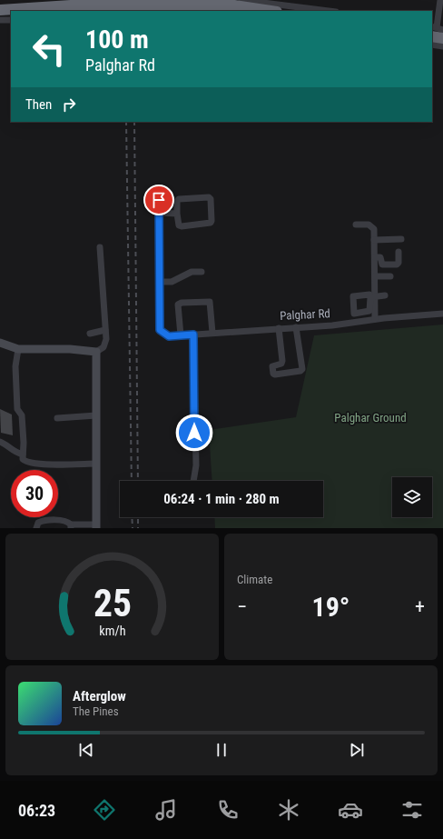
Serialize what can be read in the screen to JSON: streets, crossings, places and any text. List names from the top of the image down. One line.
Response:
{"streets":{"street":["Palghar Rd"]},"parks":["Palghar Ground"],"page":{"turn":["100 m","Palghar Rd"],"then":"Then","limit":"30","trip":"06:24 · 1 min · 280 m","tile":"Climate","heat":["−","19°","+"],"song":["Afterglow","The Pines"],"tabs":"06:23","gauge":["25","km/h"]}}
